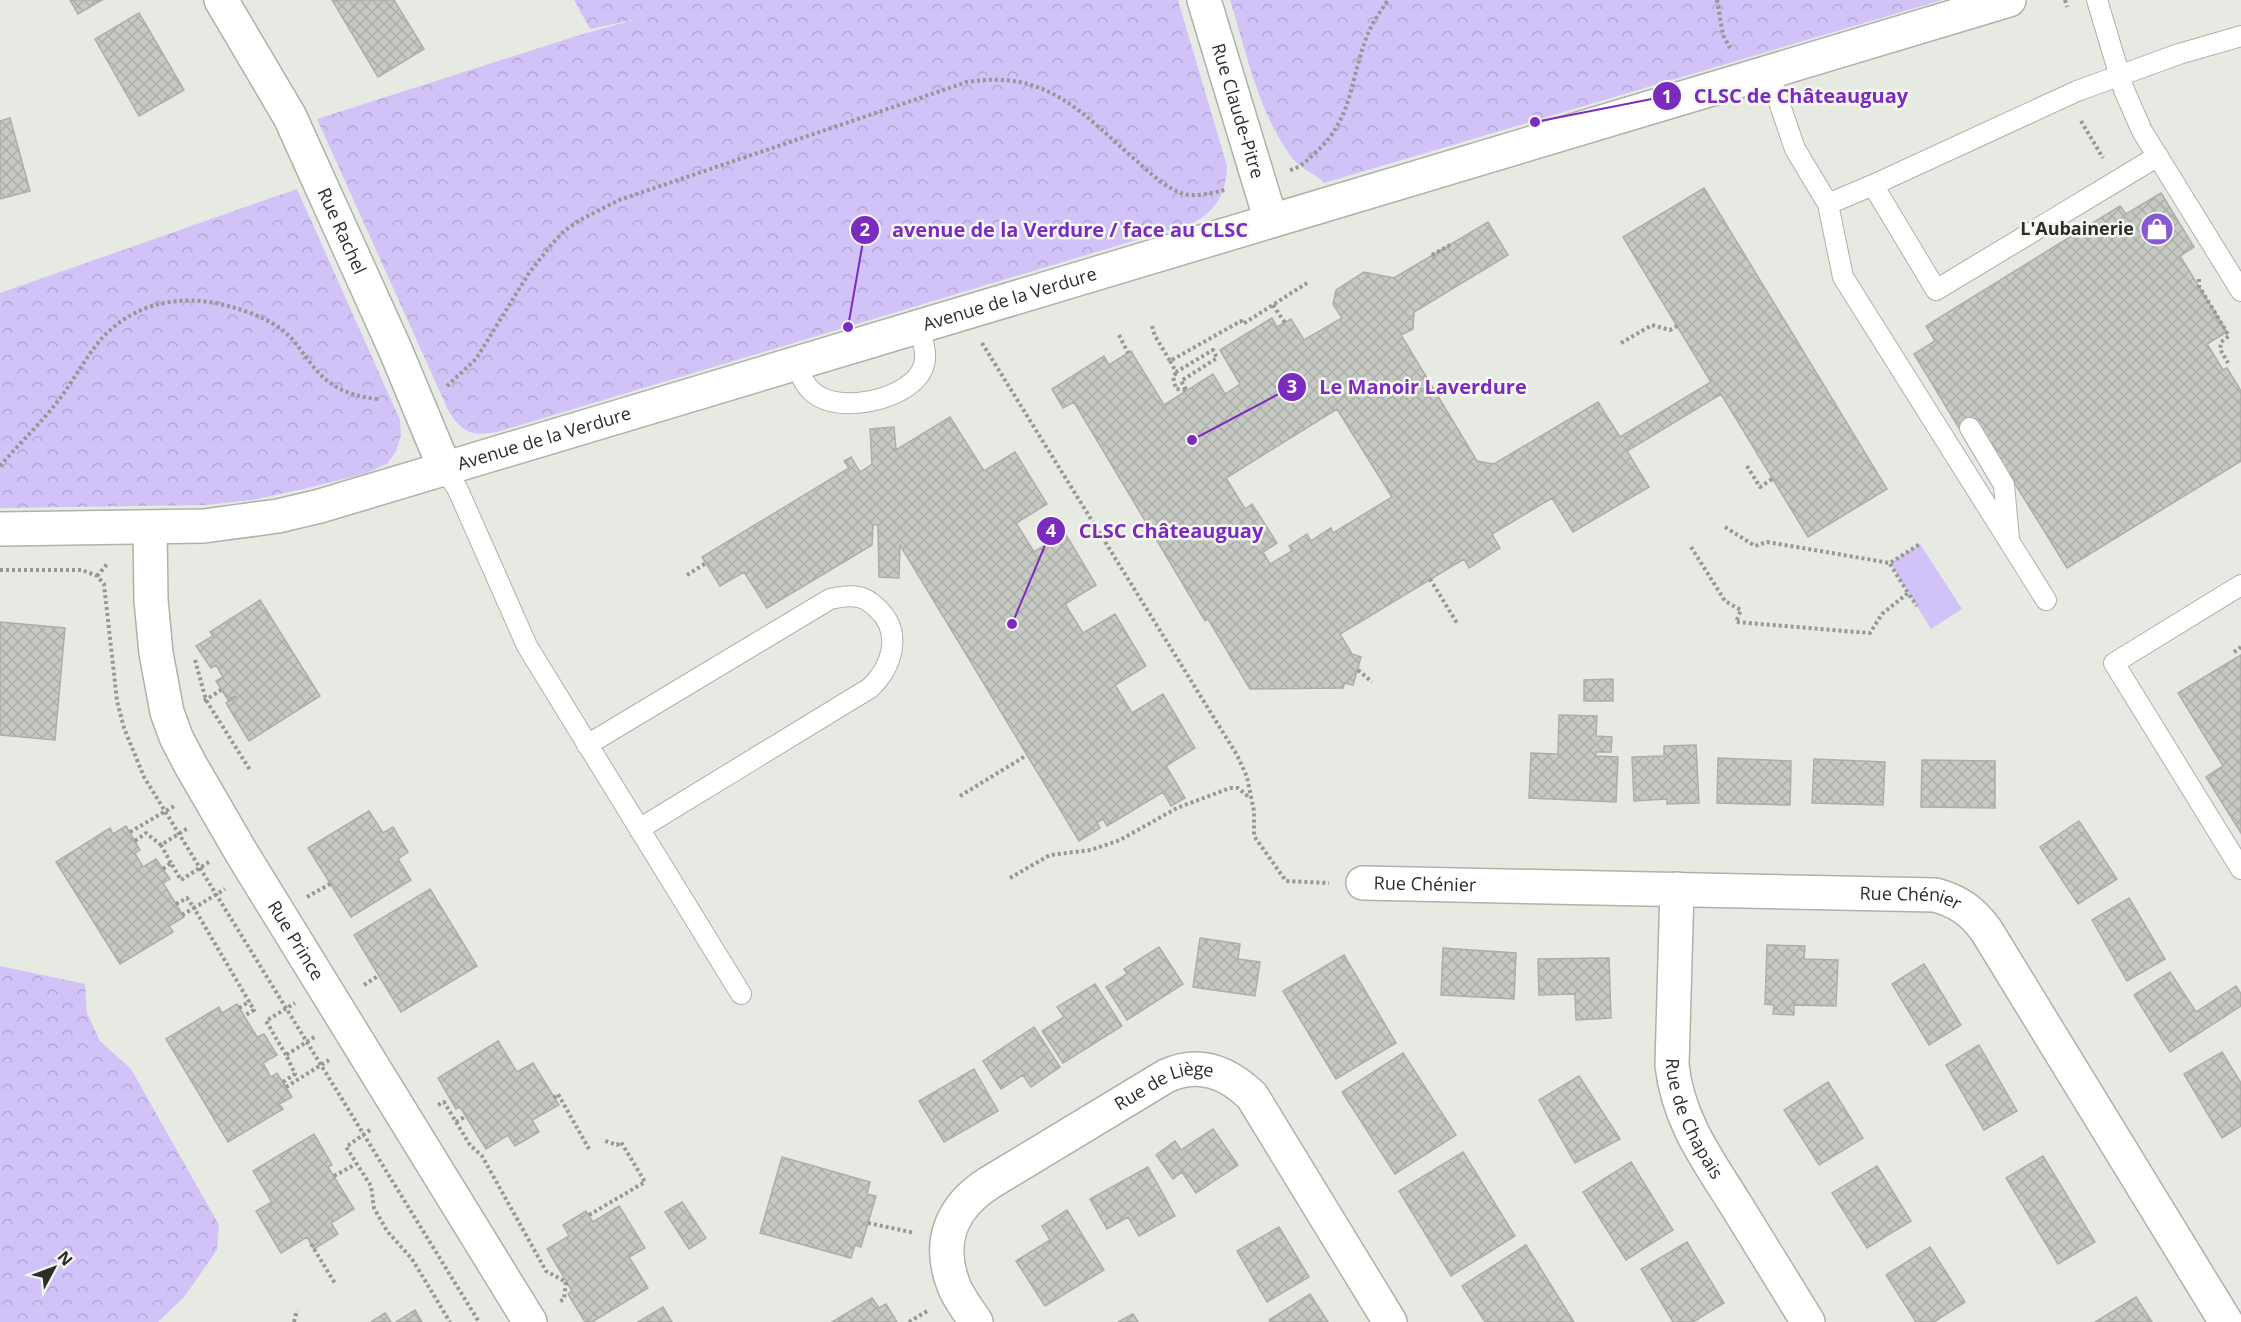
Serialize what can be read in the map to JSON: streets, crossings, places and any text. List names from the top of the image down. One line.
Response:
{"streets":{"street":["Rue Claude-Pitre","Rue Rachel","Avenue de la Verdure","Rue Chénier","Rue Prince","Rue de Liège","Rue de Chapais"]},"crossings":[["Rue Claude-Pitre","Avenue de la Verdure"],["Rue Rachel","Avenue de la Verdure"],["Avenue de la Verdure","Rue Prince"],["Rue Chénier","Rue de Chapais"]],"places":{"other":["CLSC de Châteauguay","avenue de la Verdure / face au CLSC","Le Manoir Laverdure","CLSC Châteauguay"],"shop":["L'Aubainerie"]},"north":"top right"}
